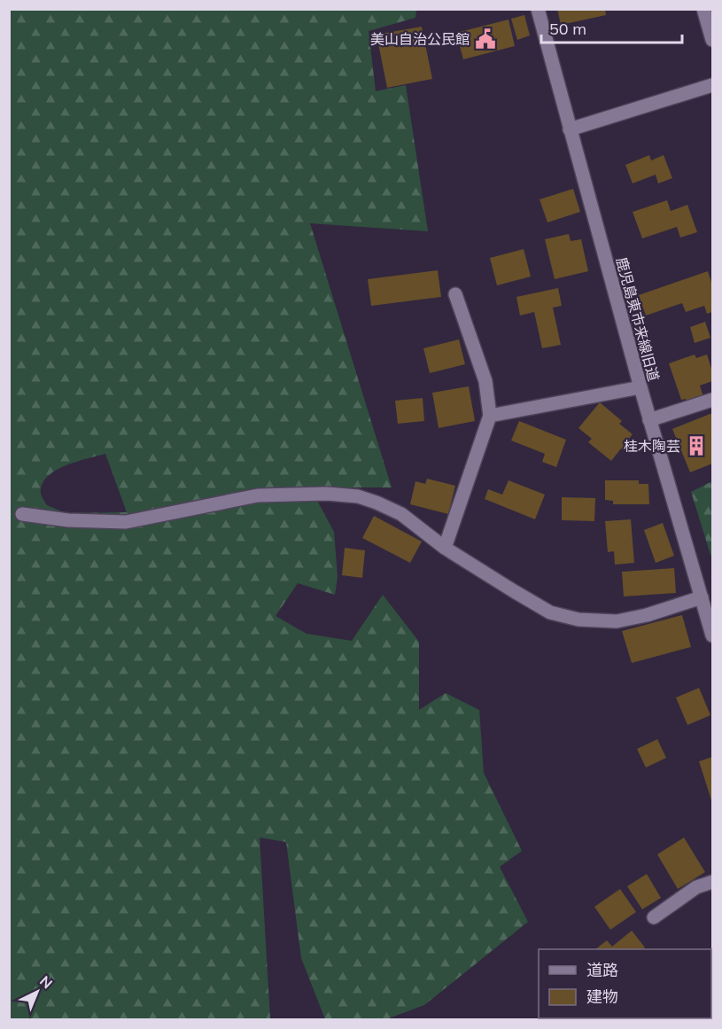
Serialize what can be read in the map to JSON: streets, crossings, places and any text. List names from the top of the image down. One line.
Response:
{"streets":{"street":["鹿児島東市来線旧道"]},"places":{"public building":["美山自治公民館"],"building":["桂木陶芸"]},"legend":["道路","建物"],"scale_bar":"50 m","north":"top right"}
